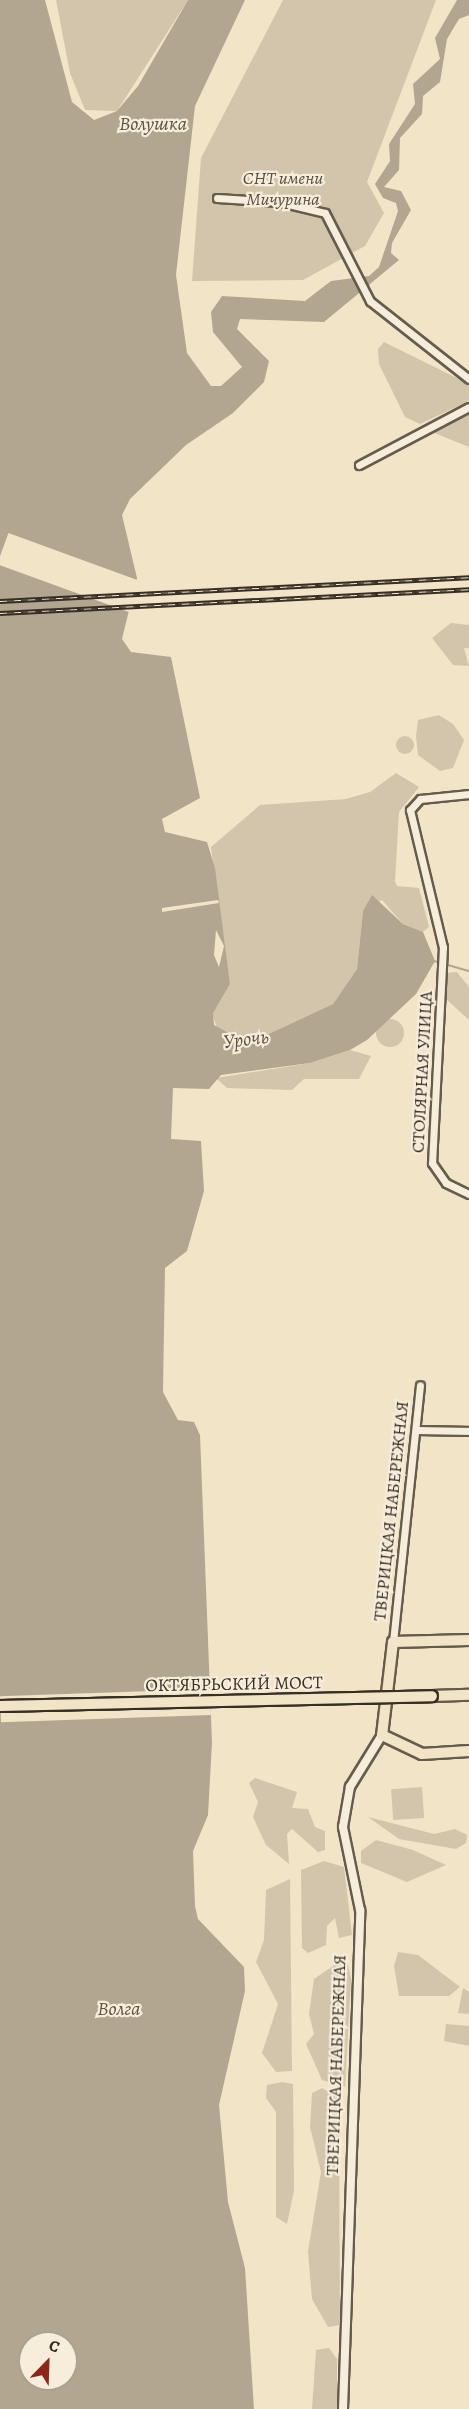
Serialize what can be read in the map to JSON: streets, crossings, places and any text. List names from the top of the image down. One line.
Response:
{"streets":{"main road":["ОКТЯБРЬСКИЙ МОСТ"],"street":["СТОЛЯРНАЯ УЛИЦА","ТВЕРИЦКАЯ НАБЕРЕЖНАЯ"]},"water":["Волушка","Урочь","Волга"],"parks":["СНТ имени Мичурина"],"north":"top right"}
